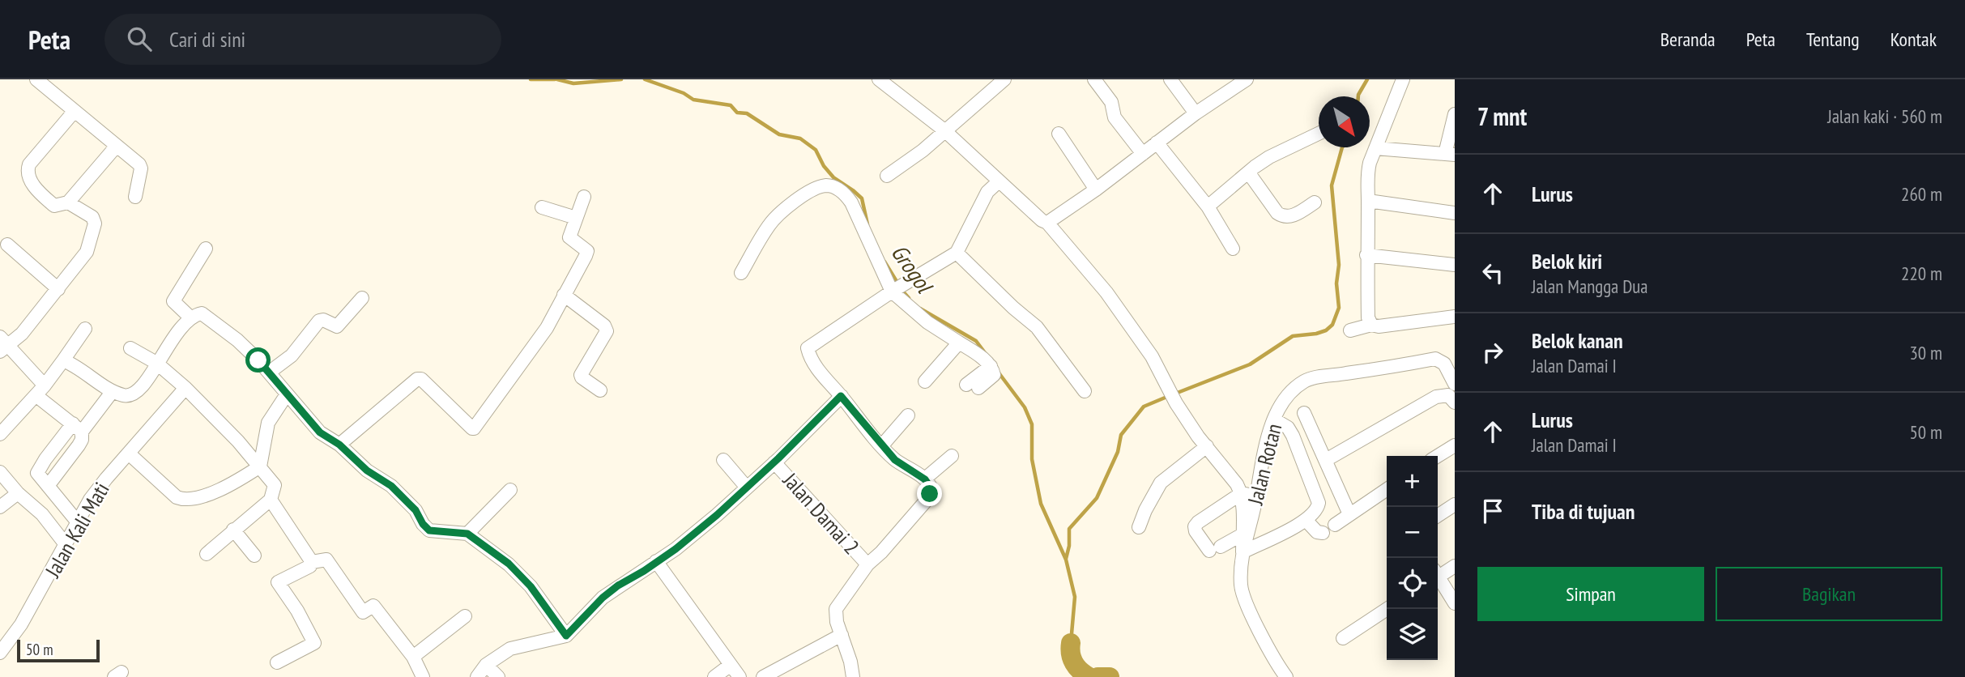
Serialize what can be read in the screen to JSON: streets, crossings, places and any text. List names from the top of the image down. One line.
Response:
{"streets":{"street":["Jalan Rotan","Jalan Damai 2","Jalan Kali Mati"]},"water":["Grogol"],"scale_bar":"50 m","north":"bottom right","page":{"header":"Peta","search":"Cari di sini","nav":["Beranda","Peta","Tentang","Kontak"],"heading":["7 mnt","Jalan kaki · 560 m"],"list":[["Lurus","260 m"],["Belok kiri","Jalan Mangga Dua","220 m"],["Belok kanan","Jalan Damai I","30 m"],["Lurus","Jalan Damai I","50 m"],"Tiba di tujuan"],"map_buttons":["+","−"],"buttons":["Simpan","Bagikan"],"scale":"50 m"}}
